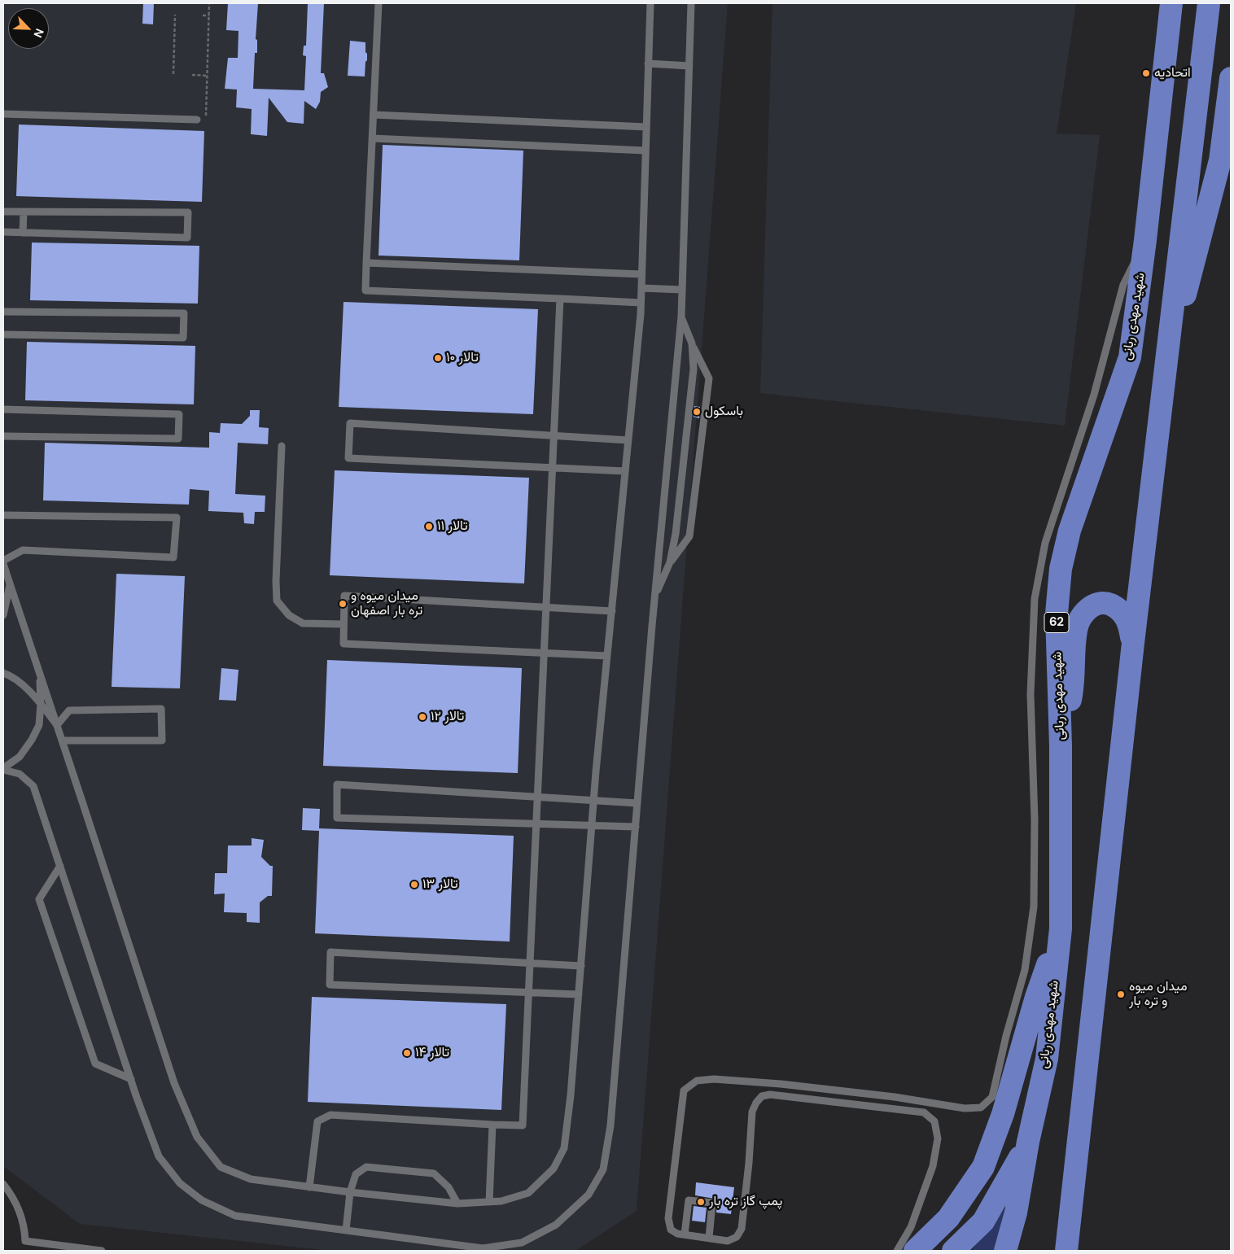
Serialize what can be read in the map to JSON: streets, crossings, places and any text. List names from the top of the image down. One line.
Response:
{"streets":{"highway":["شهید مهدی ربانی","62"]},"places":["اتحادیه","تالار ۱۰","باسكول","تالار ۱۱","میدان میوه و تره بار اصفهان","تالار ۱۲","تالار ۱۳","میدان میوه و تره بار","تالار ۱۴","پمپ گاز تره بار"],"north":"bottom right"}
